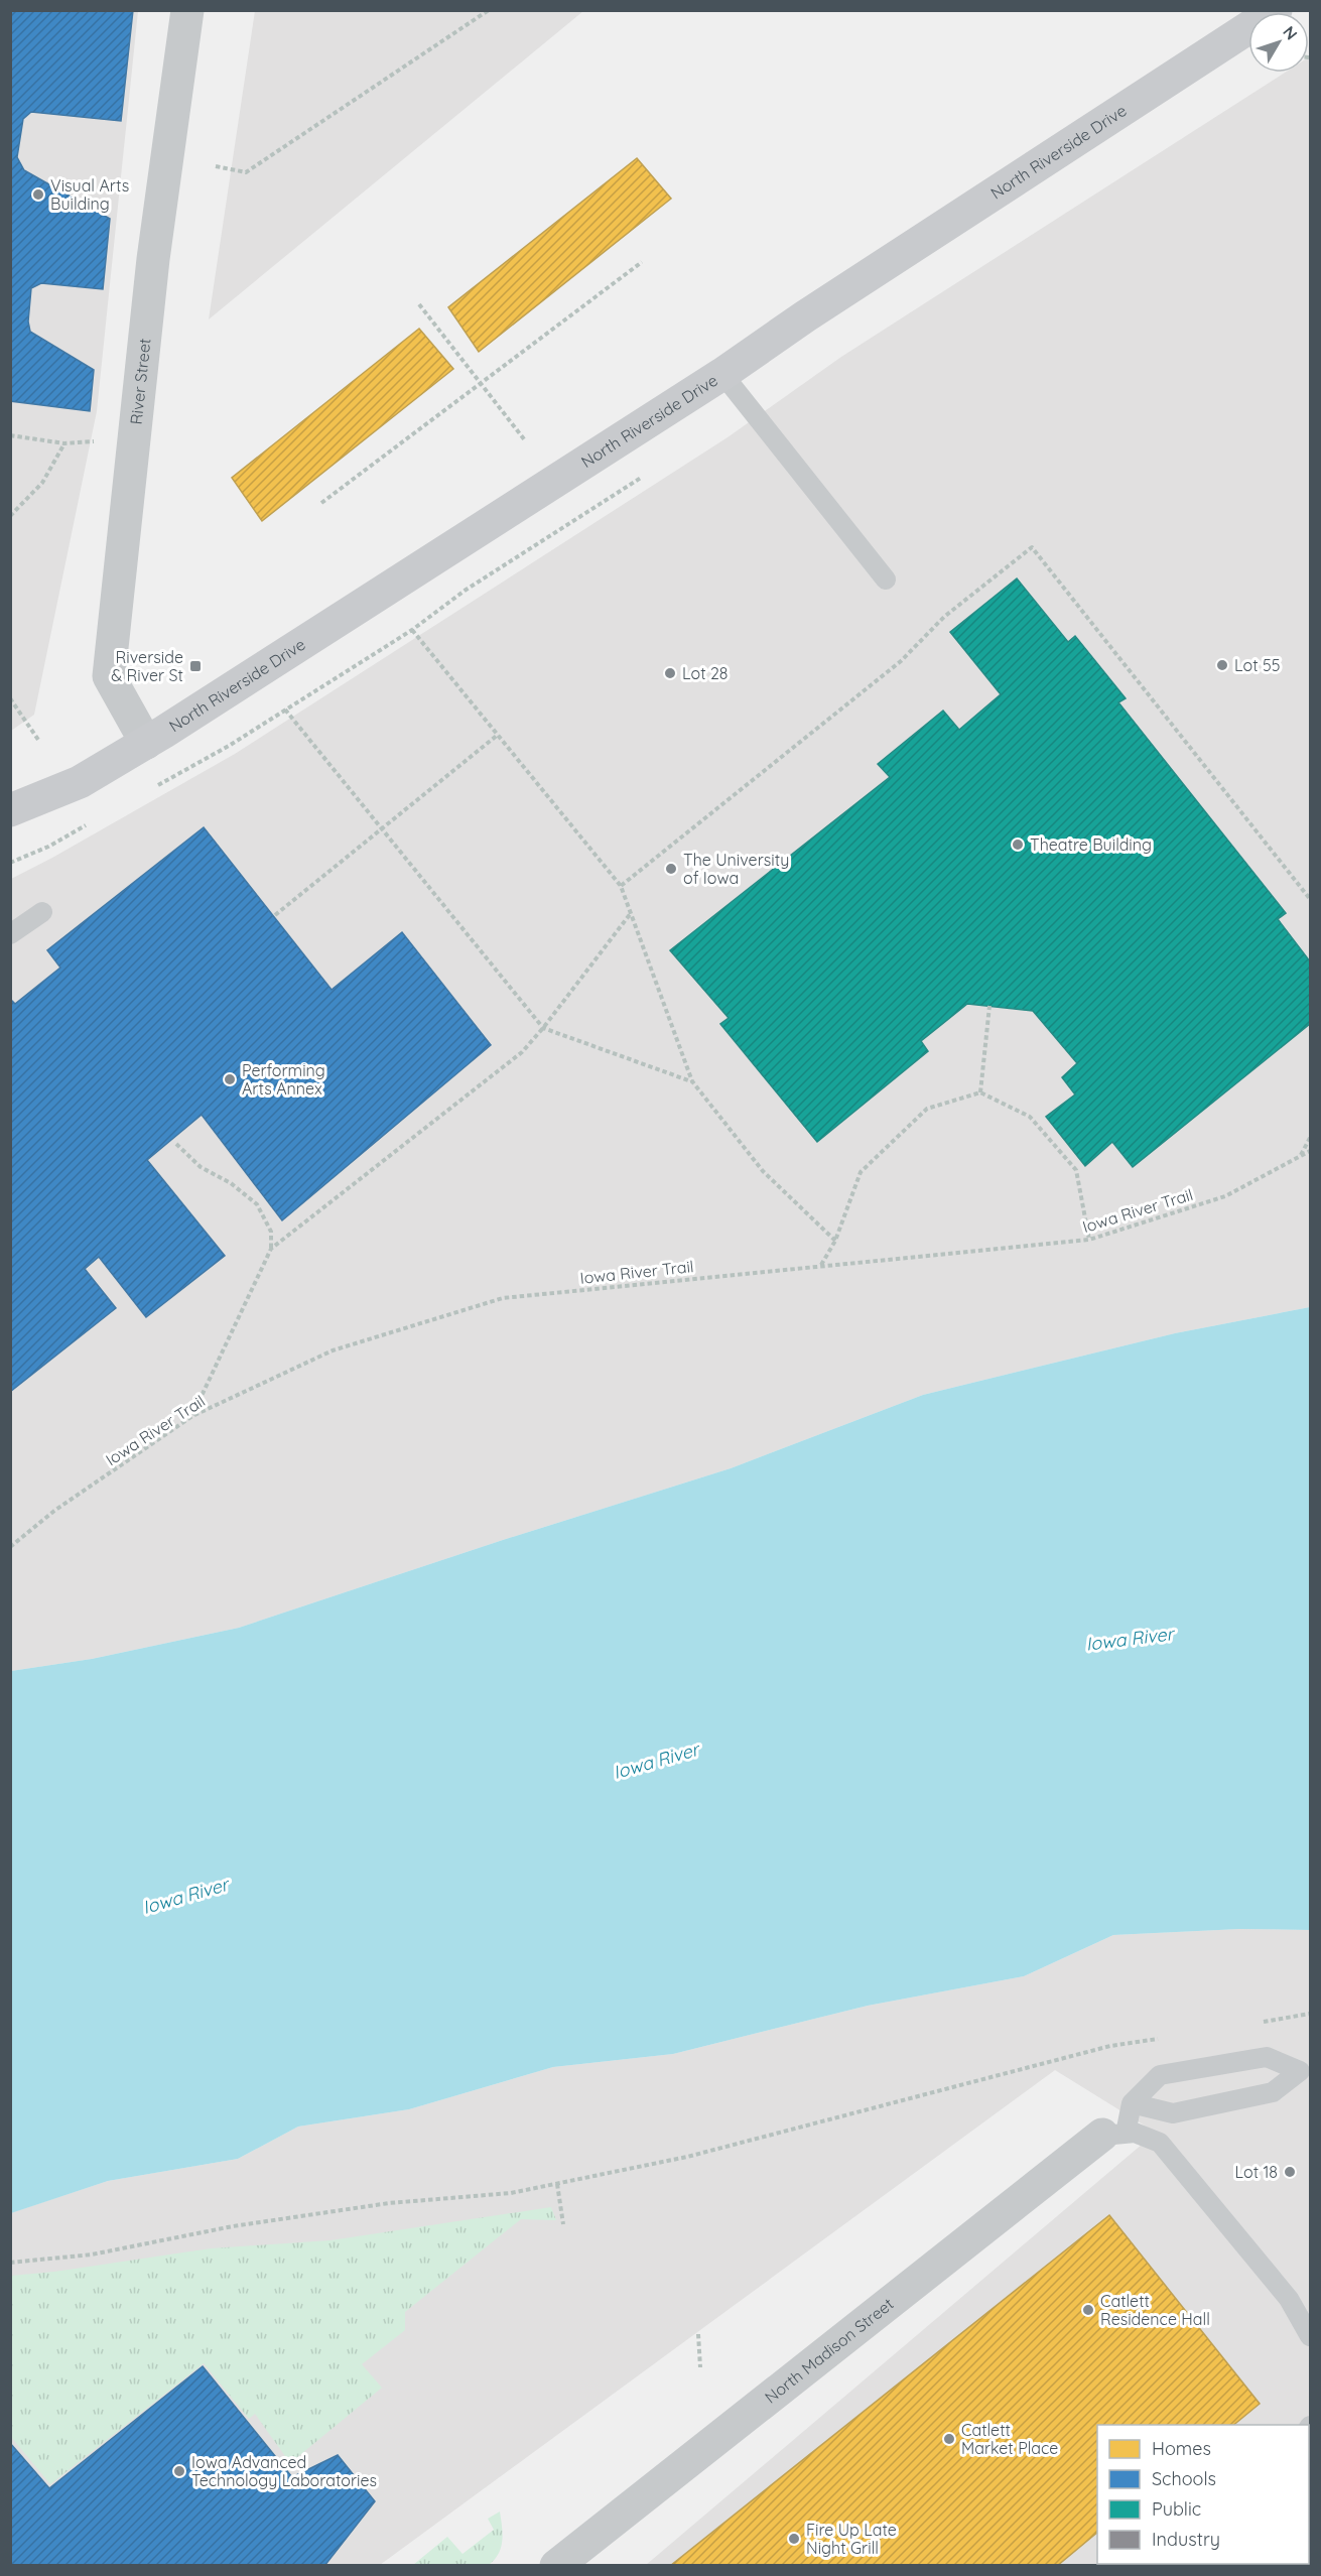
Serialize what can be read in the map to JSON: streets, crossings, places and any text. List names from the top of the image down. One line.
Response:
{"streets":{"street":["North Riverside Drive","River Street","North Madison Street"],"path":["Iowa River Trail"]},"crossings":[["North Riverside Drive","River Street"]],"water":["Iowa River"],"places":{"other":["Visual Arts Building","Lot 55","Lot 28","Theatre Building","The University of Iowa","Performing Arts Annex","Lot 18","Catlett Residence Hall","Catlett Market Place","Iowa Advanced Technology Laboratories","Fire Up Late Night Grill"],"transit":["Riverside & River St"]},"legend":["Homes","Schools","Public","Industry"],"north":"top right"}
